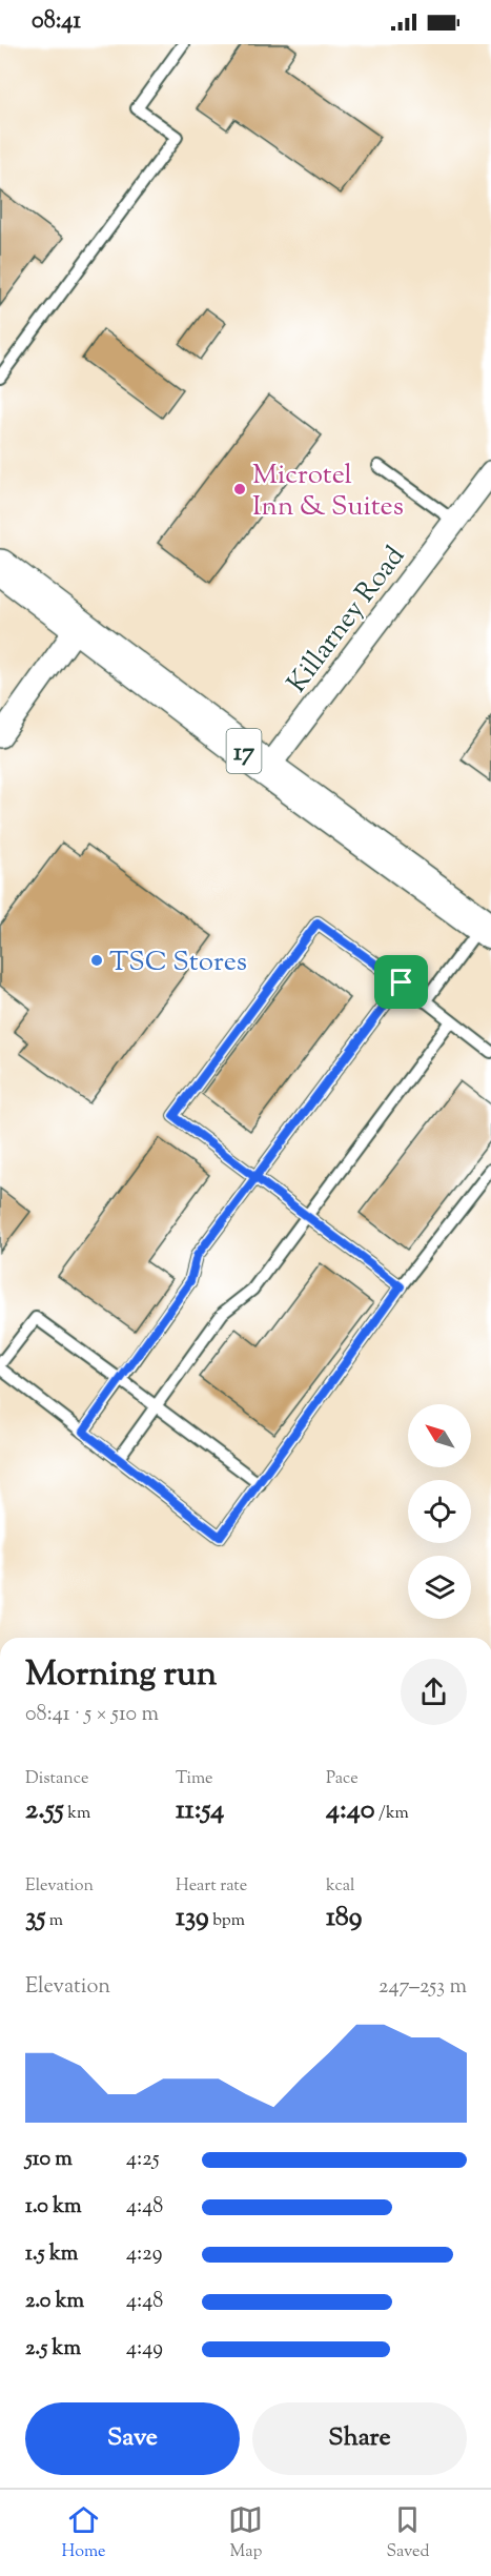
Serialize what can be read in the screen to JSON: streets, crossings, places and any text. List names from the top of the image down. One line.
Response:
{"streets":{"highway":["17"],"street":["Killarney Road"]},"crossings":[["Killarney Road","17"]],"places":["Microtel Inn & Suites","TSC Stores"],"north":"top left","page":{"status":"08:41","heading":["Morning run","08:41 · 5 × 510 m"],"stats":[["Distance","2.55 km"],["Time","11:54"],["Pace","4:40 /km"],["Elevation","35 m"],["Heart rate","139 bpm"],["kcal","189"]],"chart":["Elevation","247–253 m"],"list":[{"name":"510 m","note":"4:25"},{"name":"1.0 km","note":"4:48"},{"name":"1.5 km","note":"4:29"},{"name":"2.0 km","note":"4:48"},{"name":"2.5 km","note":"4:49"}],"buttons":["Save","Share"],"tabs":["Home","Map","Saved"]}}
